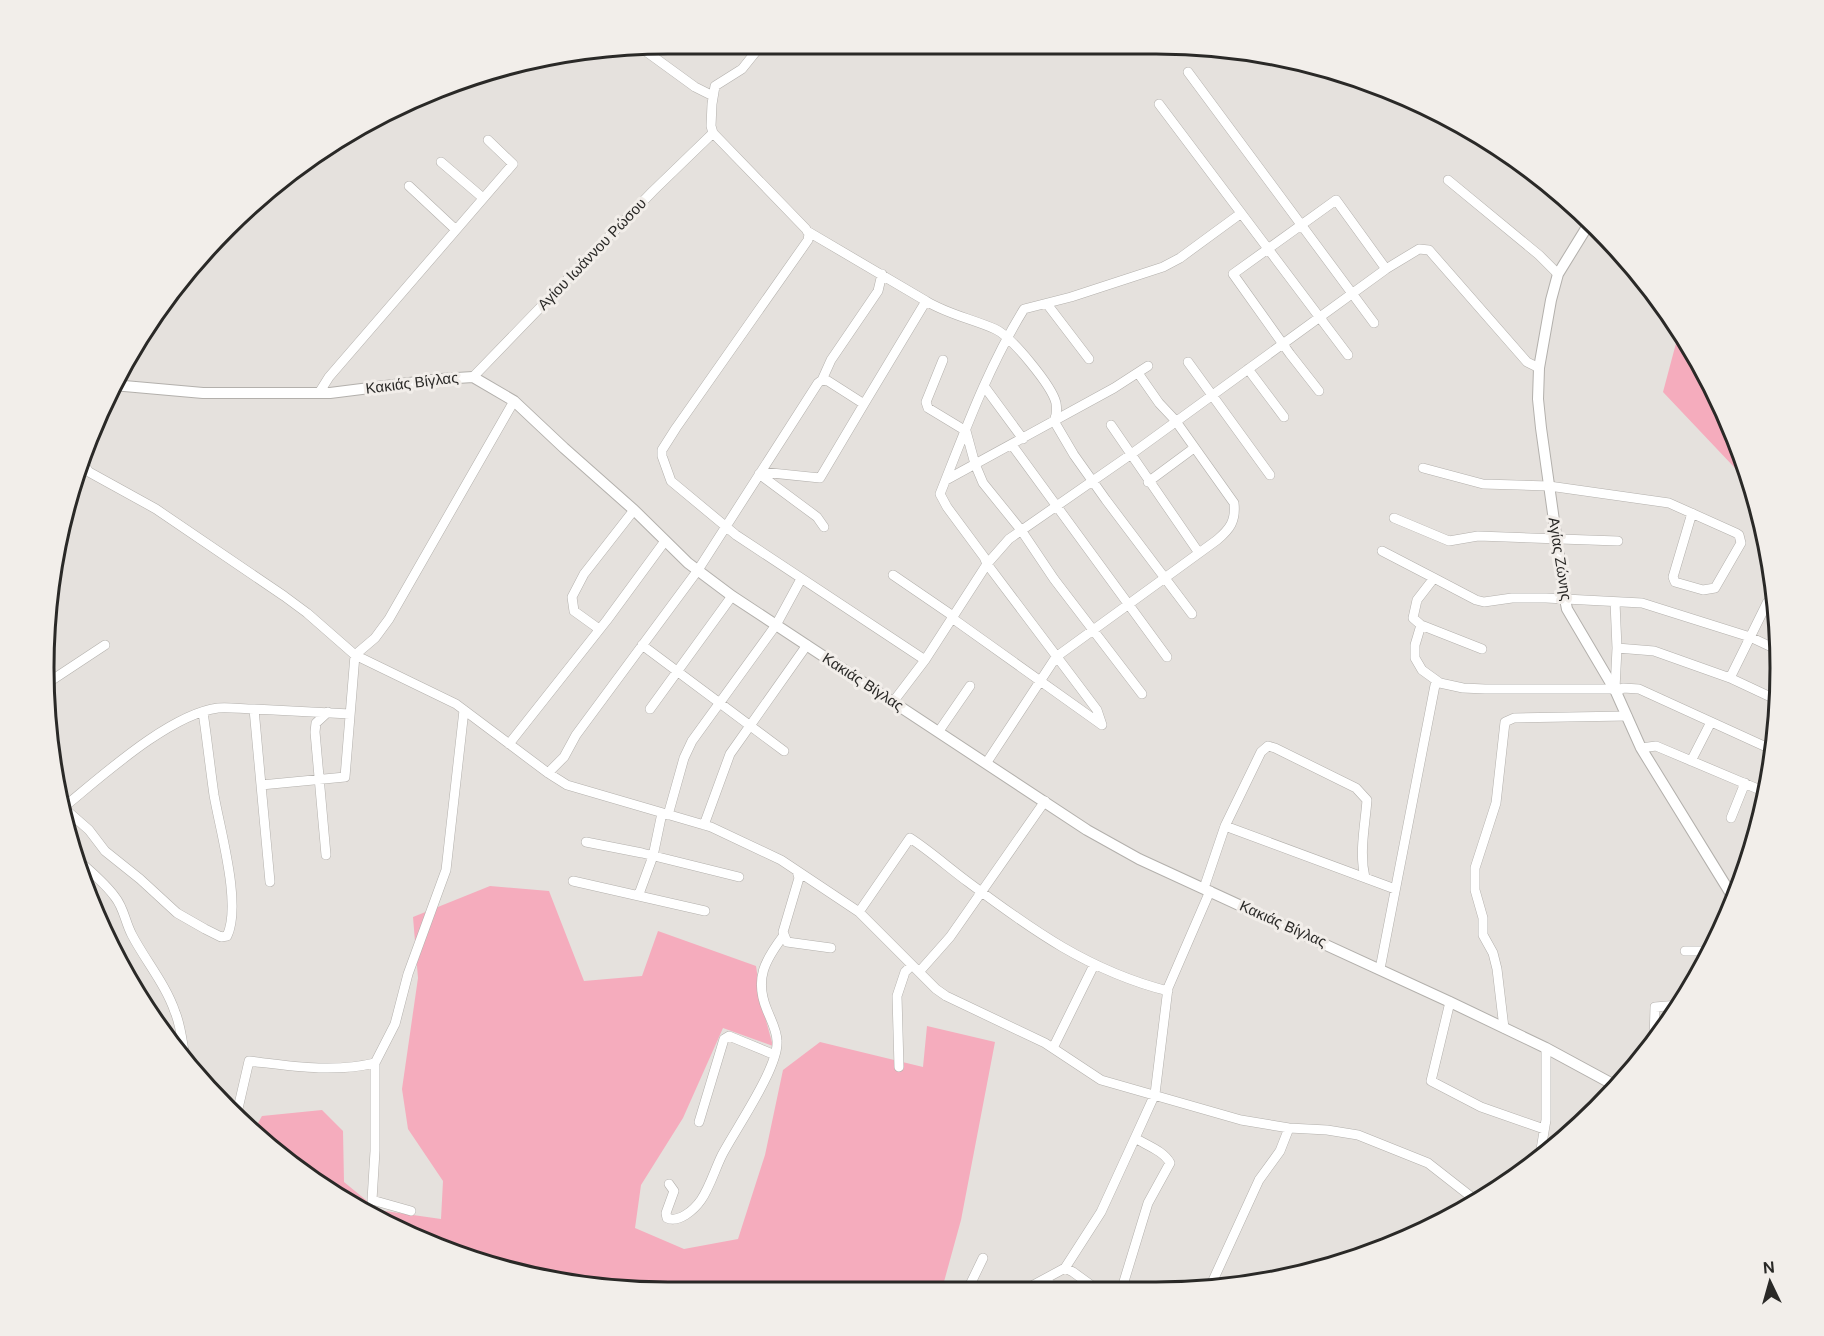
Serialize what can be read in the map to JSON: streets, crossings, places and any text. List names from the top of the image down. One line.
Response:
{"streets":{"street":["Αγίου Ιωάννου Ρώσου","Κακιάς Βίγλας","Αγίας Ζώνης"]},"crossings":[["Αγίου Ιωάννου Ρώσου","Κακιάς Βίγλας"]],"north":"top"}
